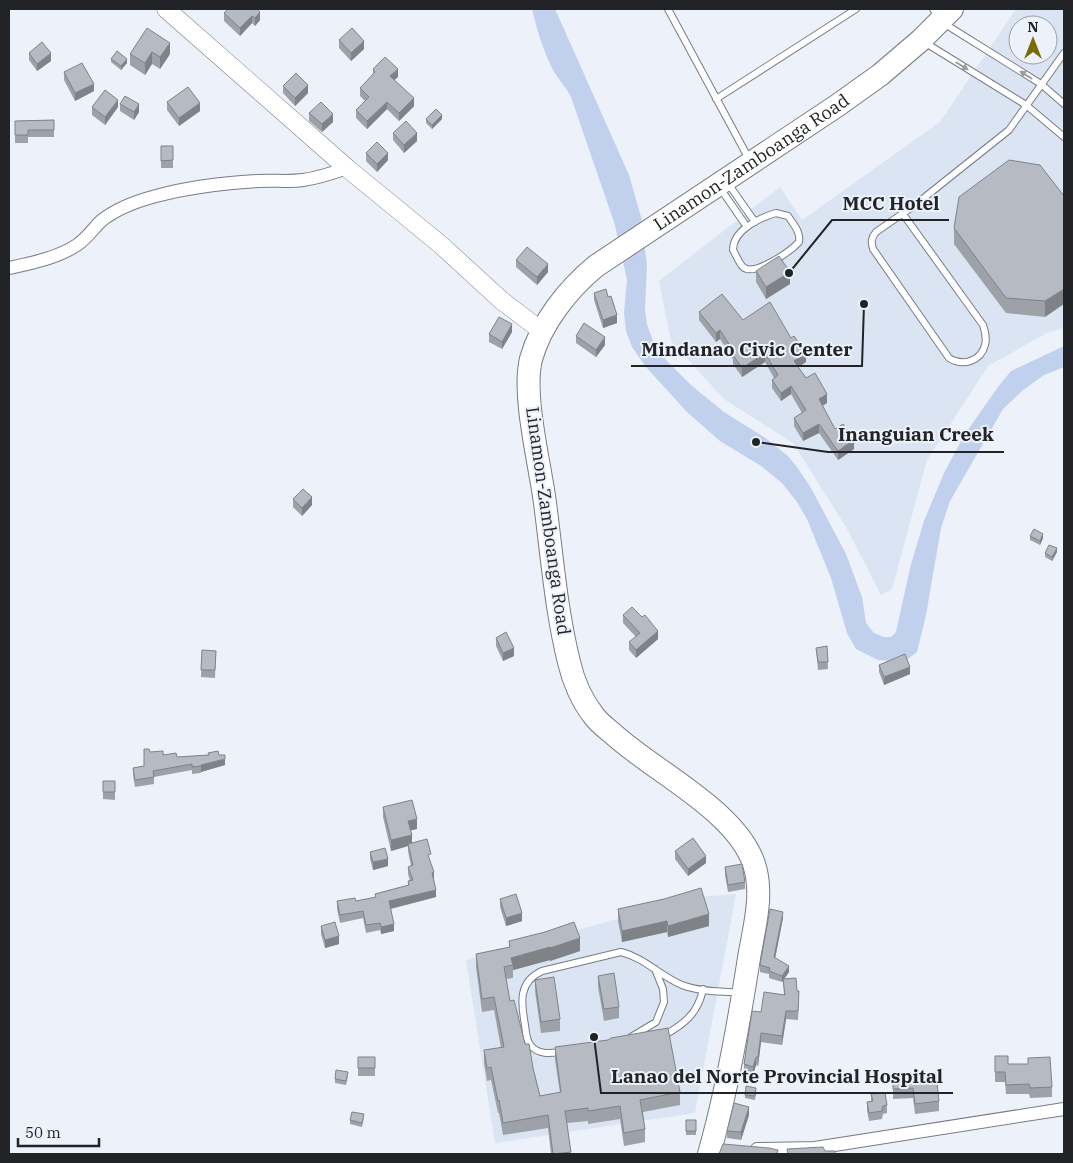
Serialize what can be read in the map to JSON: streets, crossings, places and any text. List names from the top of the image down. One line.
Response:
{"streets":{"highway":["Linamon-Zamboanga Road"]},"places":["MCC Hotel","Mindanao Civic Center","Inanguian Creek","Lanao del Norte Provincial Hospital"],"scale_bar":"50 m","north":"top"}
